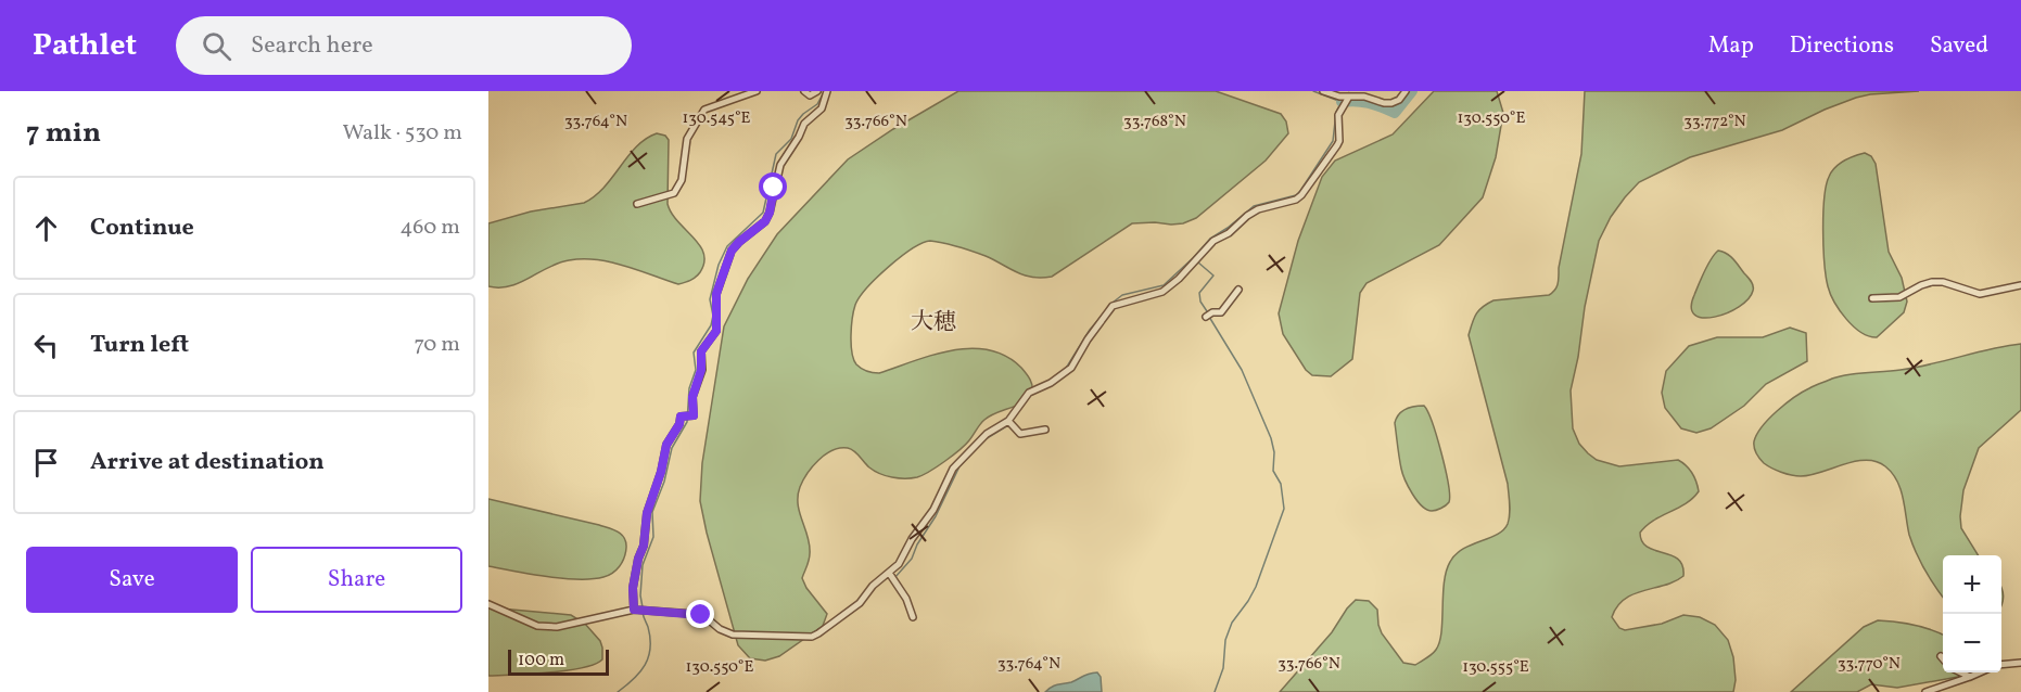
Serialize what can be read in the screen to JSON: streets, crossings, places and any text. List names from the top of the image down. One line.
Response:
{"districts":["大穂"],"scale_bar":"100 m","page":{"header":"Pathlet","search":"Search here","nav":["Map","Directions","Saved"],"heading":["7 min","Walk · 530 m"],"list":[["Continue","460 m"],["Turn left","70 m"],"Arrive at destination"],"buttons":["Save","Share"],"map_buttons":["+","−"],"scale":"100 m"},"coordinates":["130.545°E","130.550°E","33.764°N","33.766°N","33.768°N","33.772°N","33.770°N","130.555°E"]}
